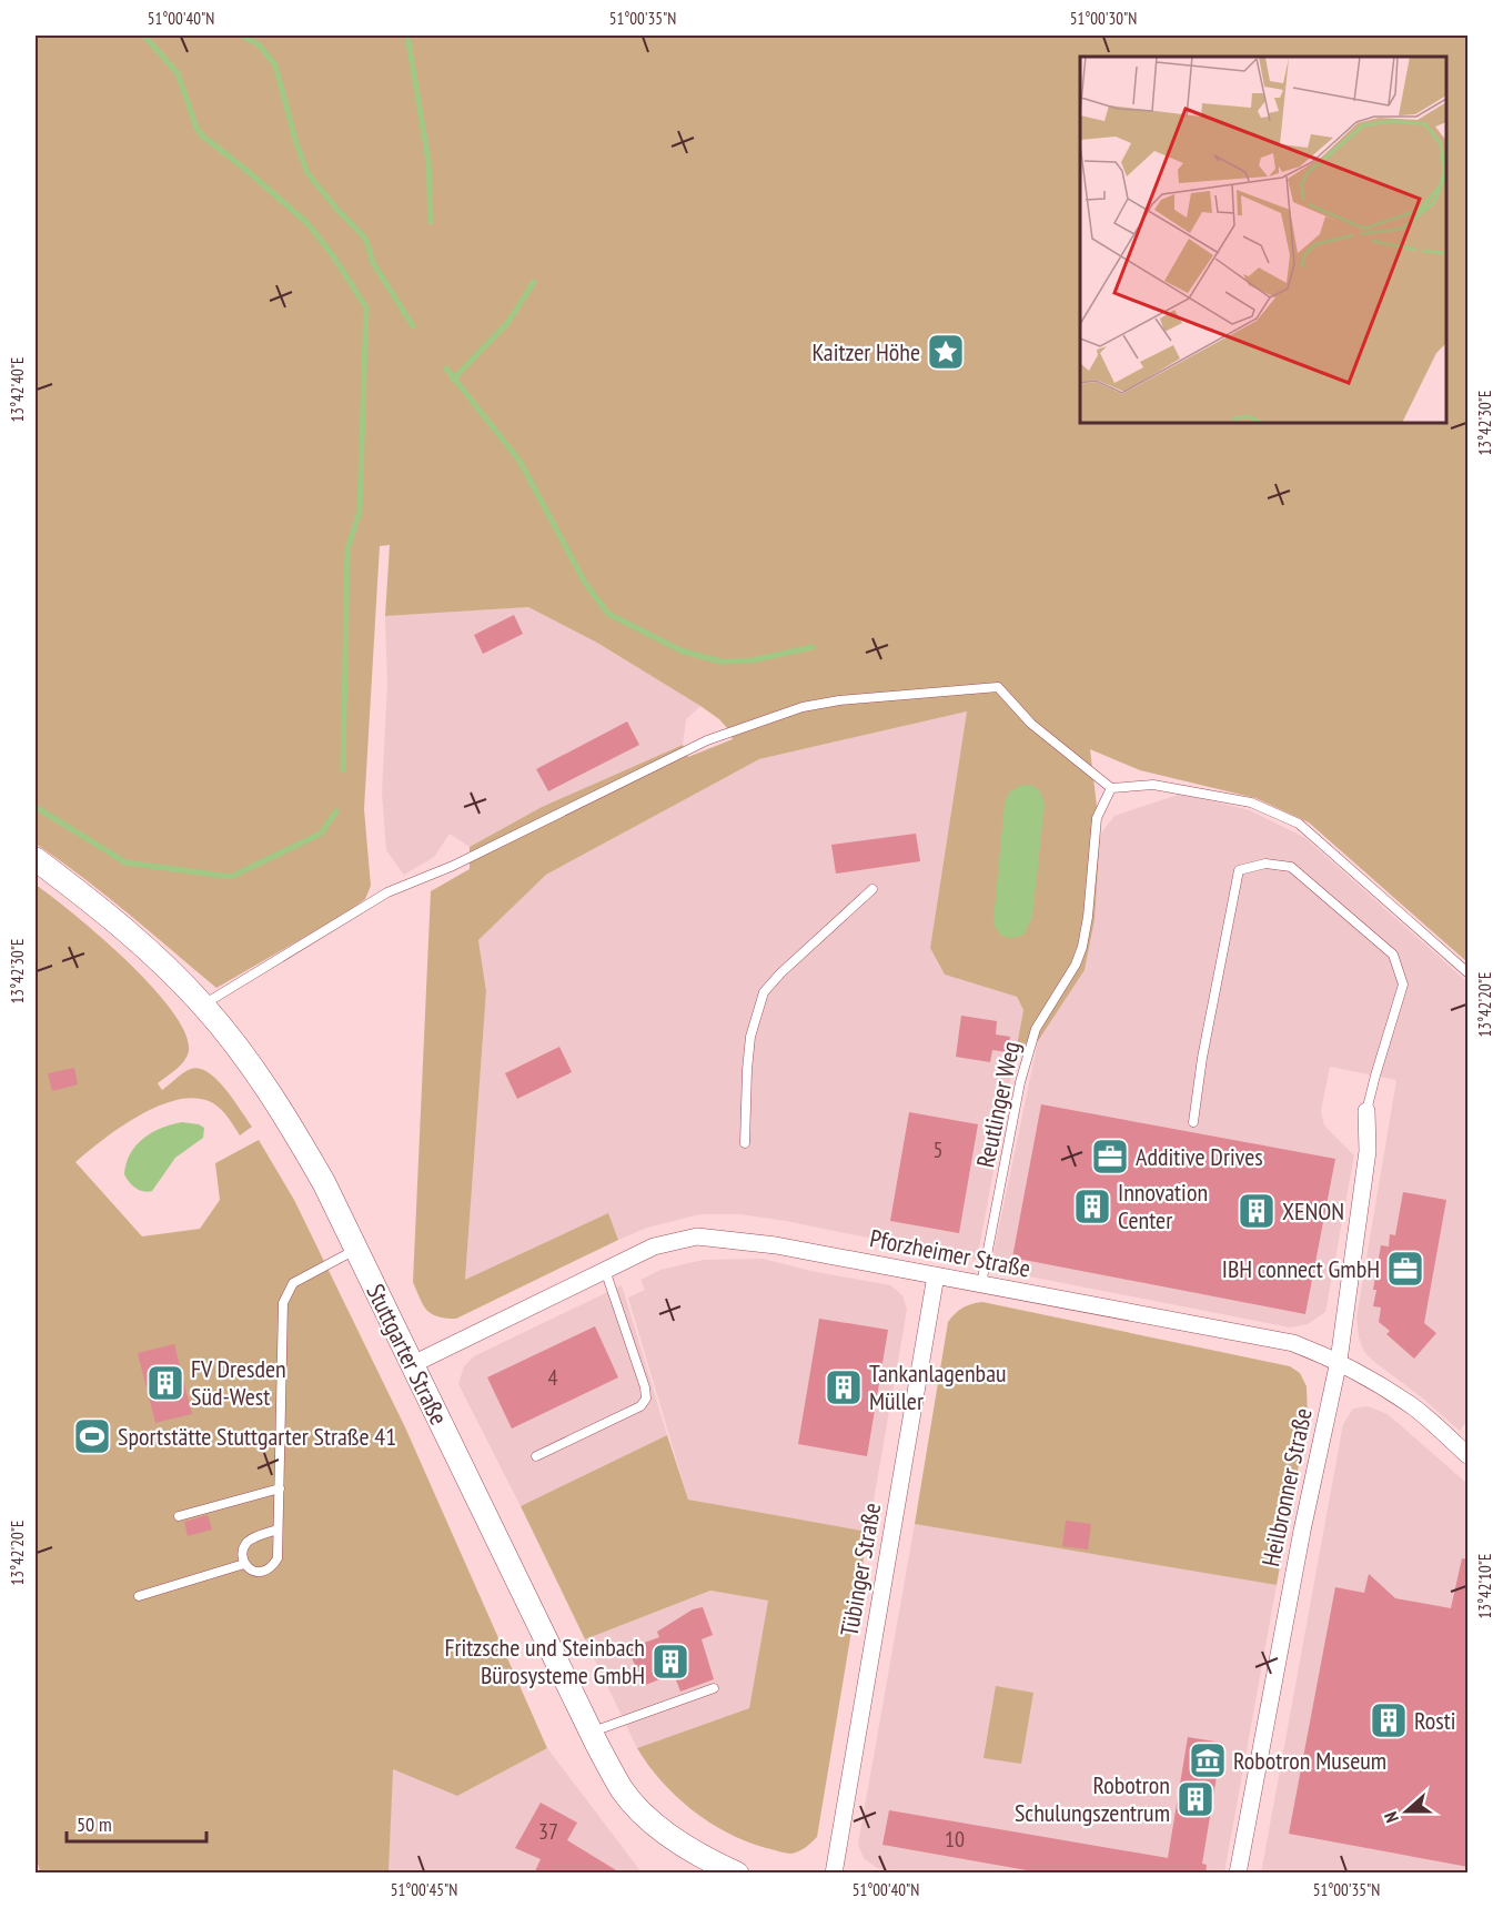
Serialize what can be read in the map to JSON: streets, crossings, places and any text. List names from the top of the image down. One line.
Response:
{"streets":{"main road":["Stuttgarter Straße"],"street":["Pforzheimer Straße","Heilbronner Straße","Tübinger Straße"],"lane":["Reutlinger Weg"]},"crossings":[["Reutlinger Weg","Pforzheimer Straße"],["Pforzheimer Straße","Stuttgarter Straße"],["Pforzheimer Straße","Heilbronner Straße"],["Pforzheimer Straße","Tübinger Straße"]],"places":{"place":["Kaitzer Höhe"],"office":["Additive Drives","IBH connect GmbH"],"building":["Innovation Center","XENON","FV Dresden Süd-West","Tankanlagenbau Müller","Fritzsche und Steinbach Bürosysteme GmbH","Rosti","Robotron Schulungszentrum"],"sports":["Sportstätte Stuttgarter Straße 41"],"museum":["Robotron Museum"]},"house_numbers":["5","4","37","10"],"scale_bar":"50 m","north":"left","coordinates":["51°00'40\"N","51°00'35\"N","51°00'30\"N","13°42'40\"E","13°42'30\"E","13°42'20\"E","13°42'10\"E","51°00'45\"N"]}
